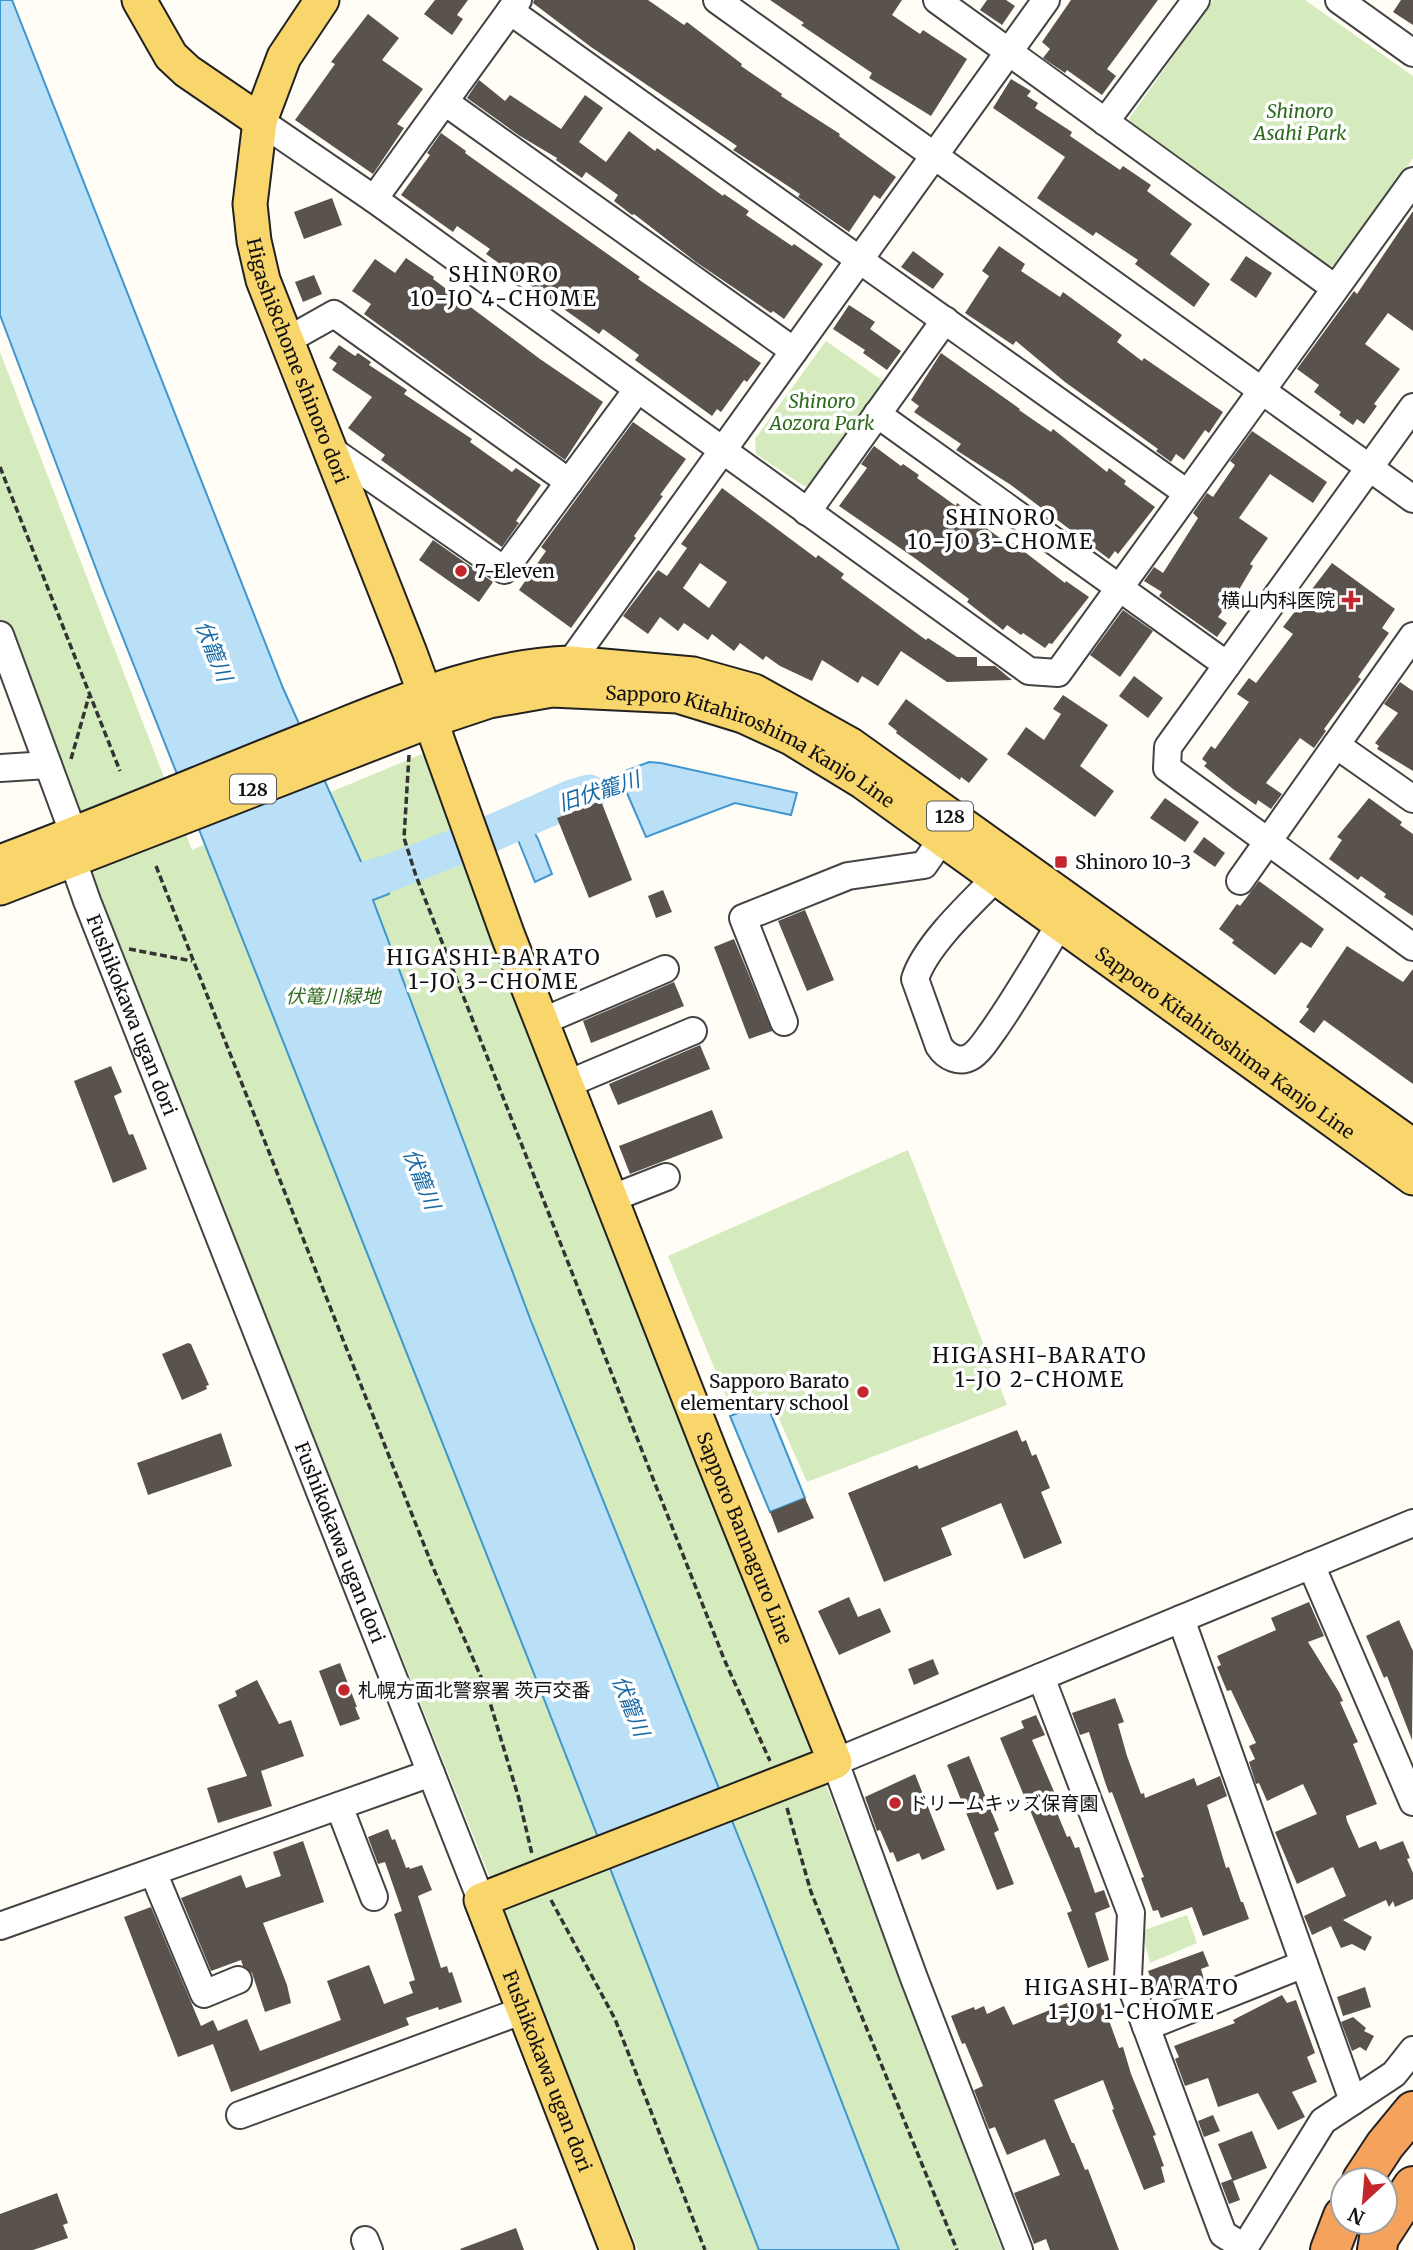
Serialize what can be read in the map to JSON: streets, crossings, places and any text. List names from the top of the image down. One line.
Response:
{"streets":{"main road":["Higashi8chome shinoro dori","Sapporo Kitahiroshima Kanjo Line","128","Fushikokawa ugan dori","Sapporo Bannaguro Line"]},"crossings":[["Higashi8chome shinoro dori","Sapporo Kitahiroshima Kanjo Line"],["Higashi8chome shinoro dori","Sapporo Bannaguro Line"],["Sapporo Kitahiroshima Kanjo Line","Fushikokawa ugan dori"],["Sapporo Kitahiroshima Kanjo Line","Sapporo Bannaguro Line"]],"districts":["SHINORO 10-JO 4-CHOME","SHINORO 10-JO 3-CHOME","HIGASHI-BARATO 1-JO 3-CHOME","HIGASHI-BARATO 1-JO 2-CHOME","HIGASHI-BARATO 1-JO 1-CHOME"],"water":["伏籠川","旧伏籠川"],"parks":["Shinoro Asahi Park","Shinoro Aozora Park","伏篭川緑地"],"places":{"other":["7-Eleven","Sapporo Barato elementary school","札幌方面北警察署 茨戸交番","ドリームキッズ保育園"],"health":["横山内科医院"],"transit":["Shinoro 10-3"]},"north":"bottom left"}
